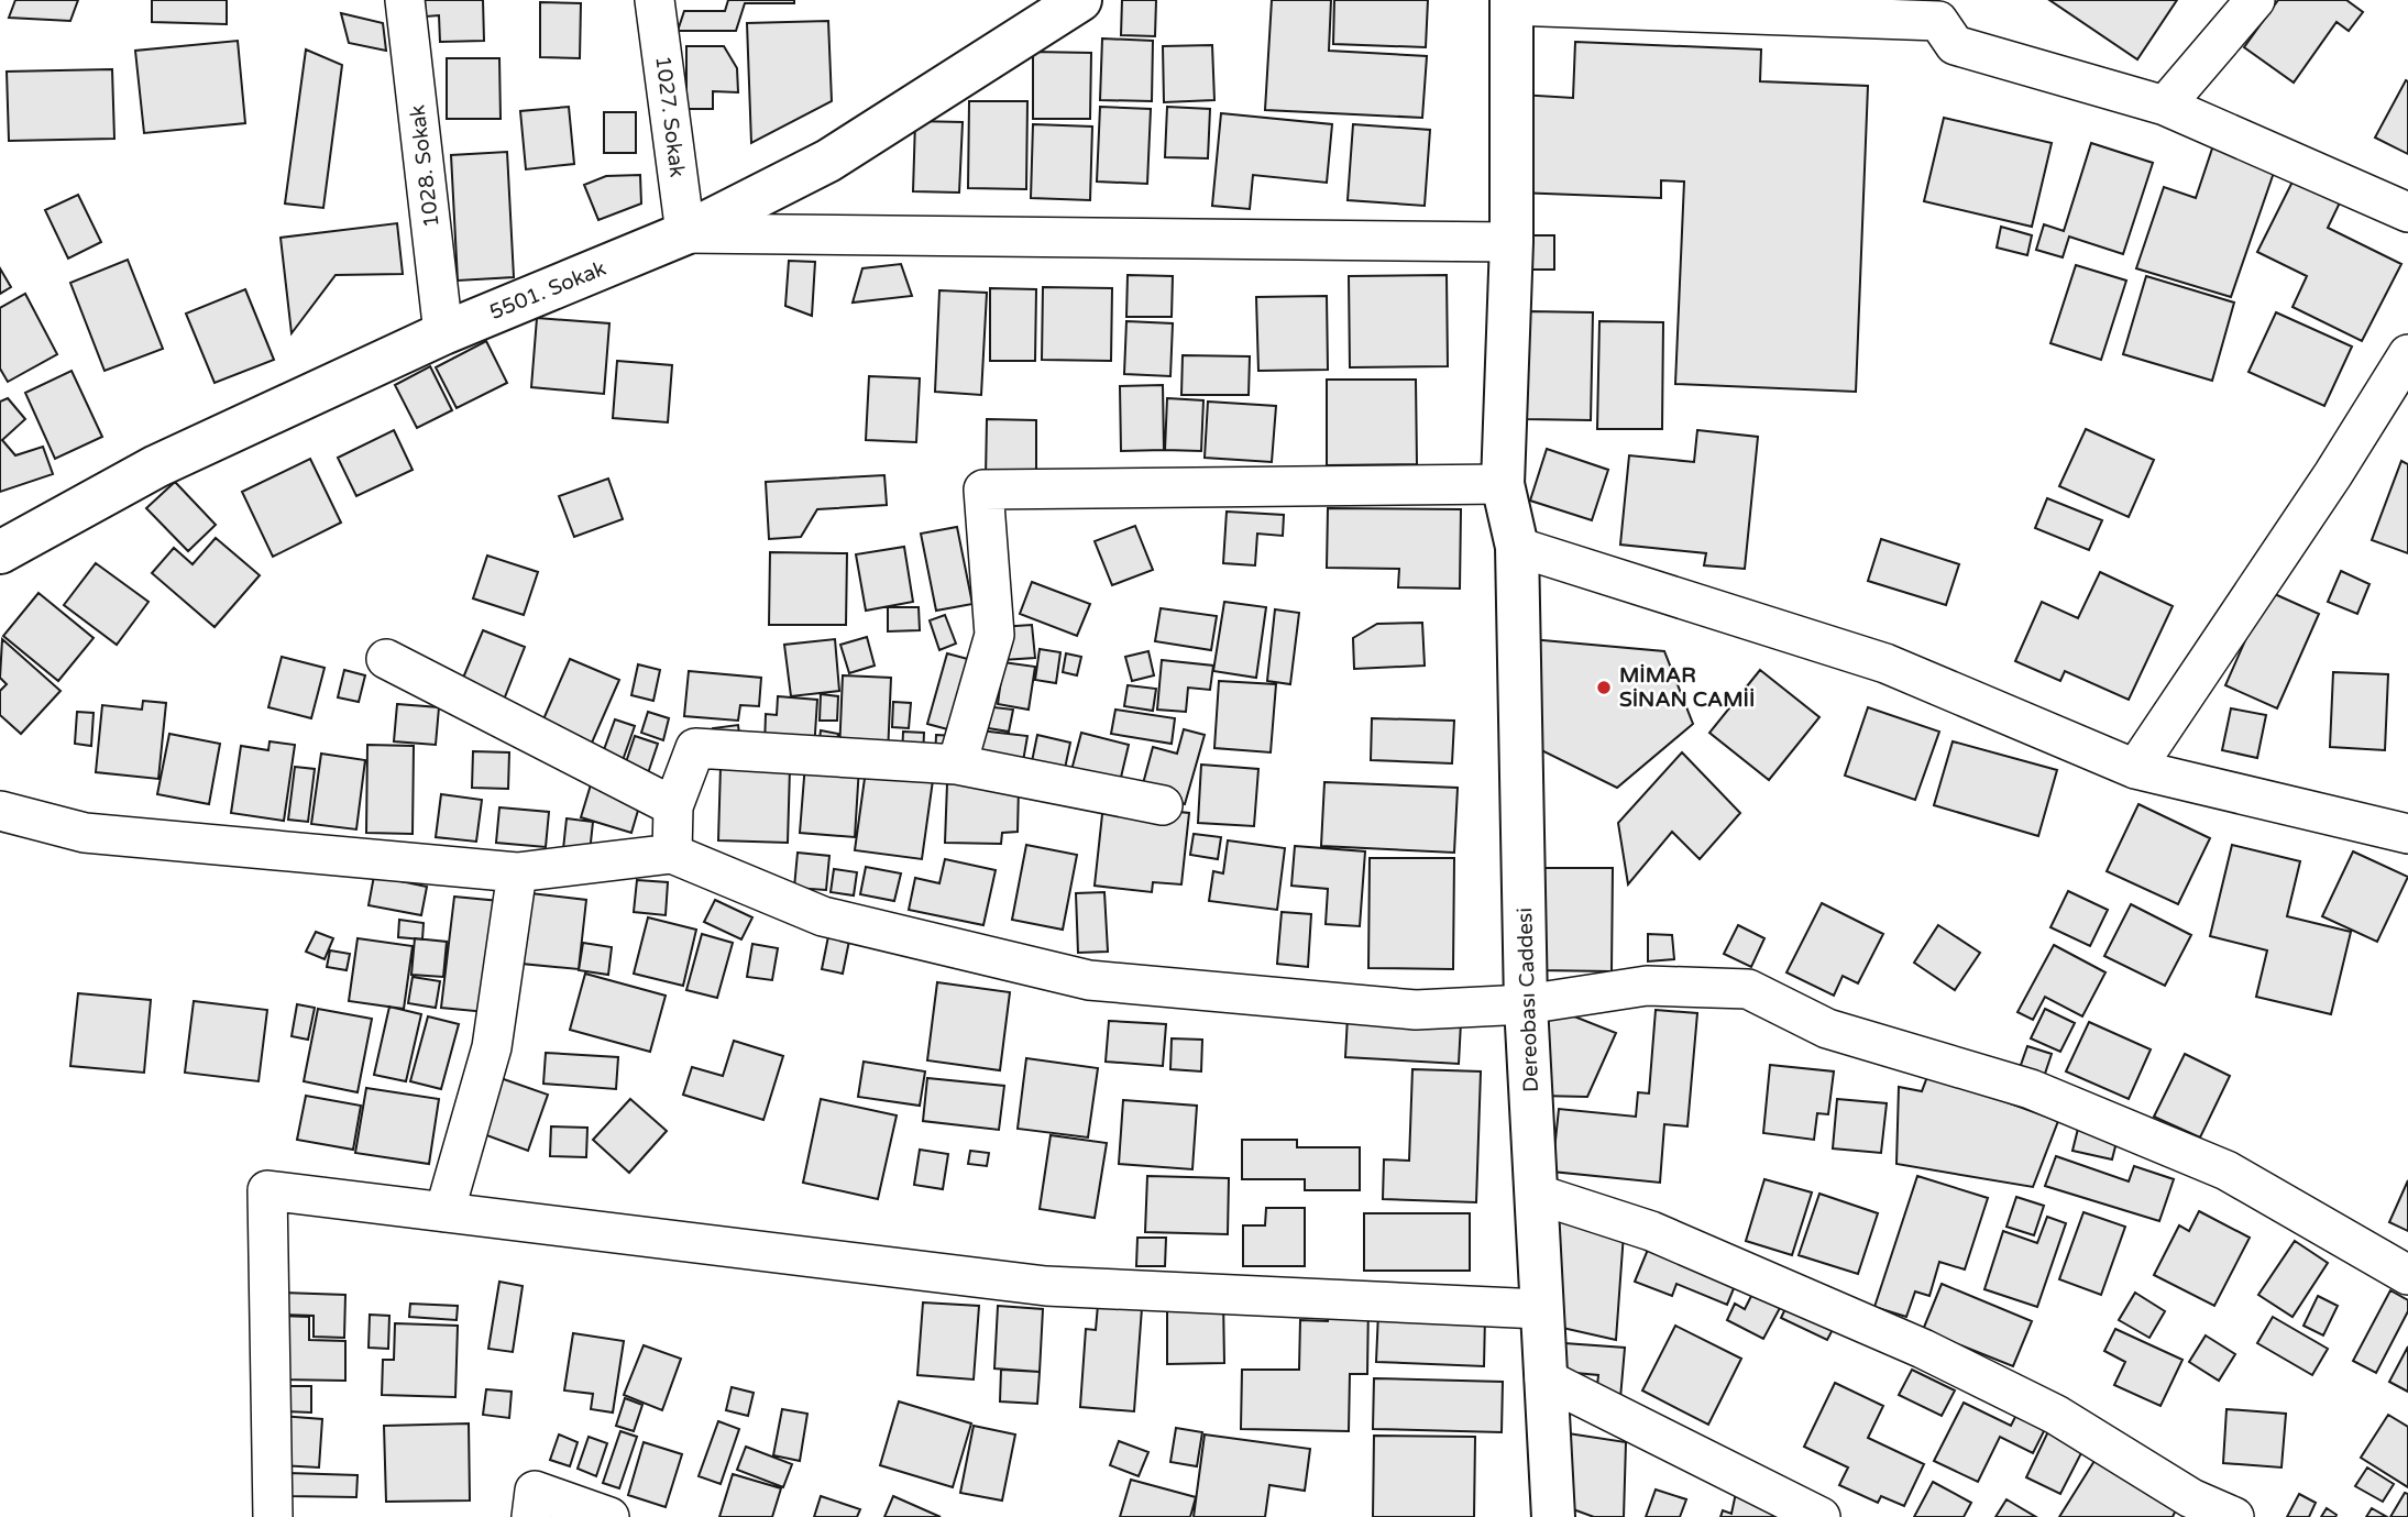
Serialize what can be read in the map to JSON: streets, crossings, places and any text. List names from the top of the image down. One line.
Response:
{"streets":{"street":["1027. Sokak","1028. Sokak","5501. Sokak","Dereobası Caddesi"]},"crossings":[["1027. Sokak","5501. Sokak"],["1028. Sokak","5501. Sokak"]],"places":["MİMAR SİNAN CAMİİ"]}
